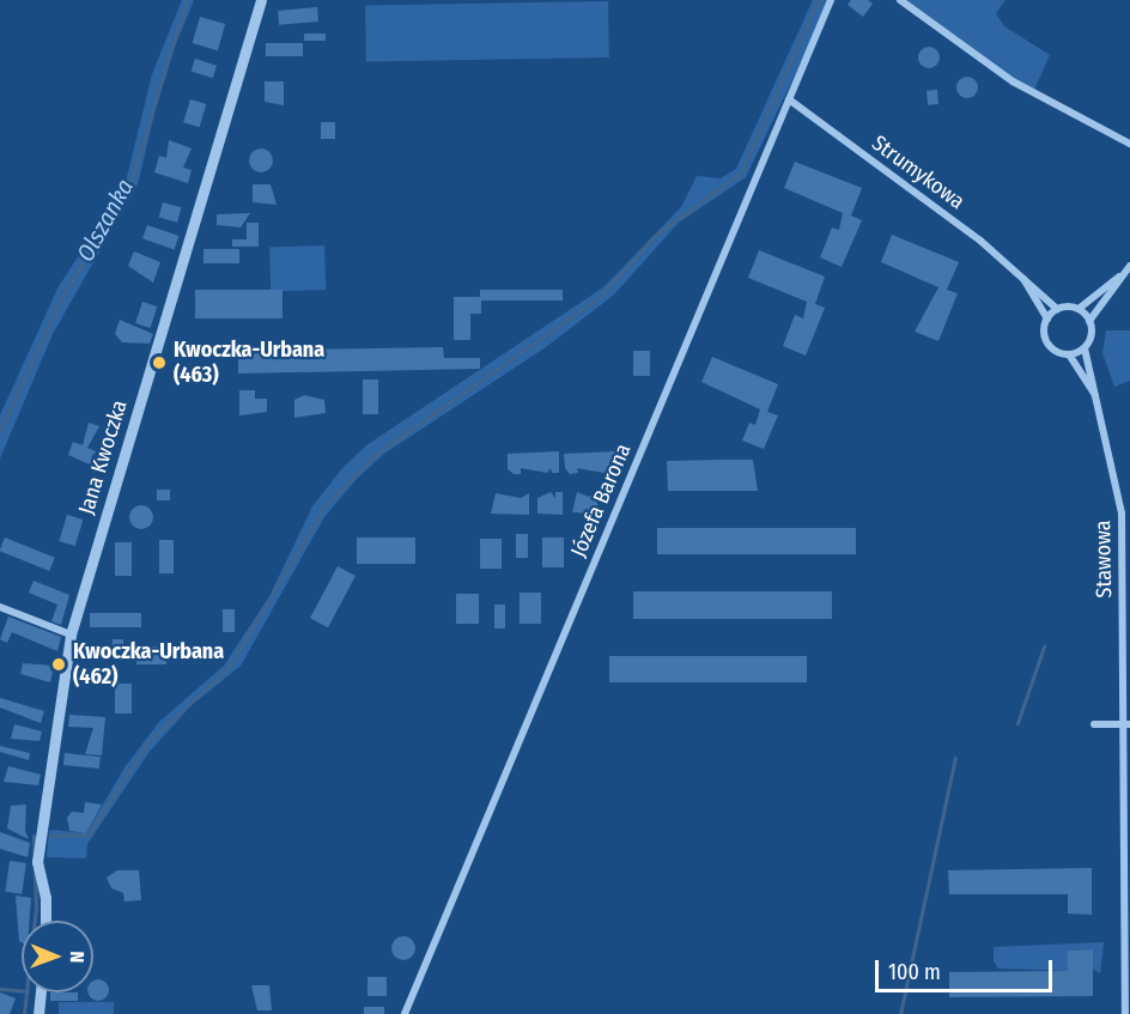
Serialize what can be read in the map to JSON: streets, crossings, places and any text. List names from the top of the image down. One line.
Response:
{"streets":{"street":["Strumykowa","Jana Kwoczka","Józefa Barona","Stawowa"]},"crossings":[["Strumykowa","Józefa Barona"],["Strumykowa","Stawowa"]],"water":["Olszanka"],"places":["Kwoczka-Urbana (463)","Kwoczka-Urbana (462)"],"scale_bar":"100 m","north":"right"}
